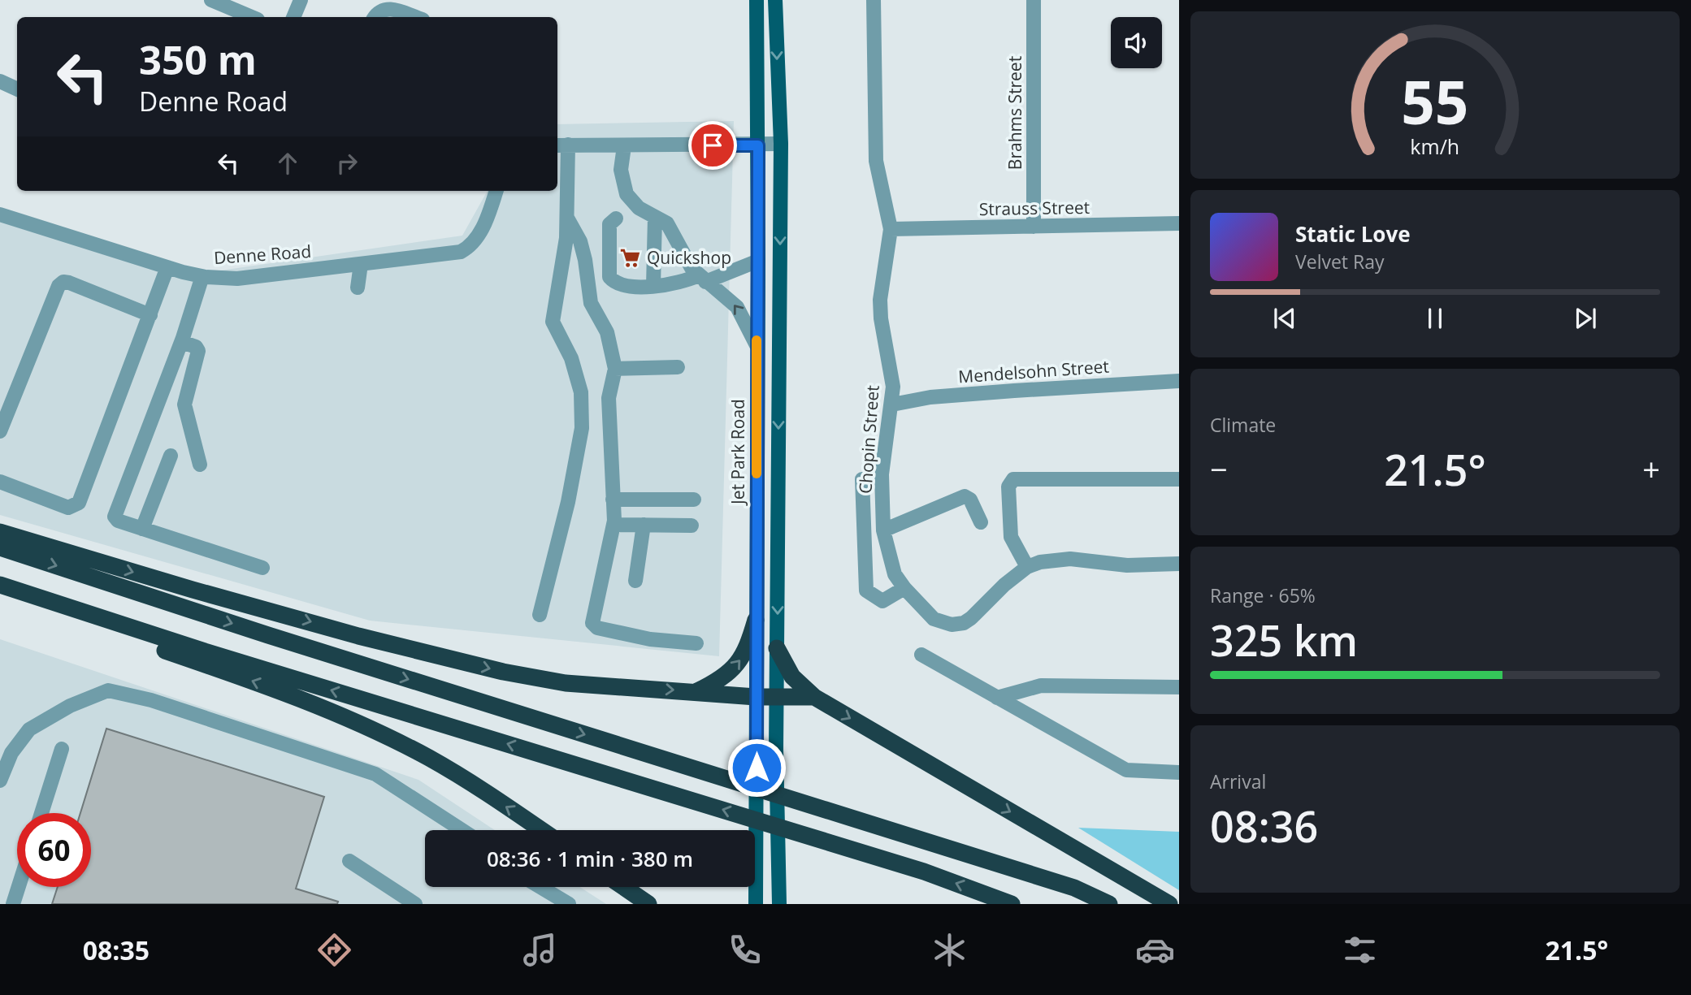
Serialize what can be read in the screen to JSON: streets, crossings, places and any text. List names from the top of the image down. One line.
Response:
{"streets":{"main road":["Jet Park Road"],"street":["Brahms Street","Strauss Street","Denne Road","Mendelsohn Street","Chopin Street"]},"crossings":[["Brahms Street","Strauss Street"],["Strauss Street","Chopin Street"],["Mendelsohn Street","Chopin Street"]],"places":{"supermarket":["Quickshop"]},"page":{"turn":["350 m","Denne Road"],"song":["Static Love","Velvet Ray"],"tile":["Climate",["Range · 65%","325 km"],["Arrival","08:36"]],"heat":["−","21.5°","+"],"limit":"60","trip":"08:36 · 1 min · 380 m","tabs":["08:35","21.5°"],"gauge":["55","km/h"]}}
